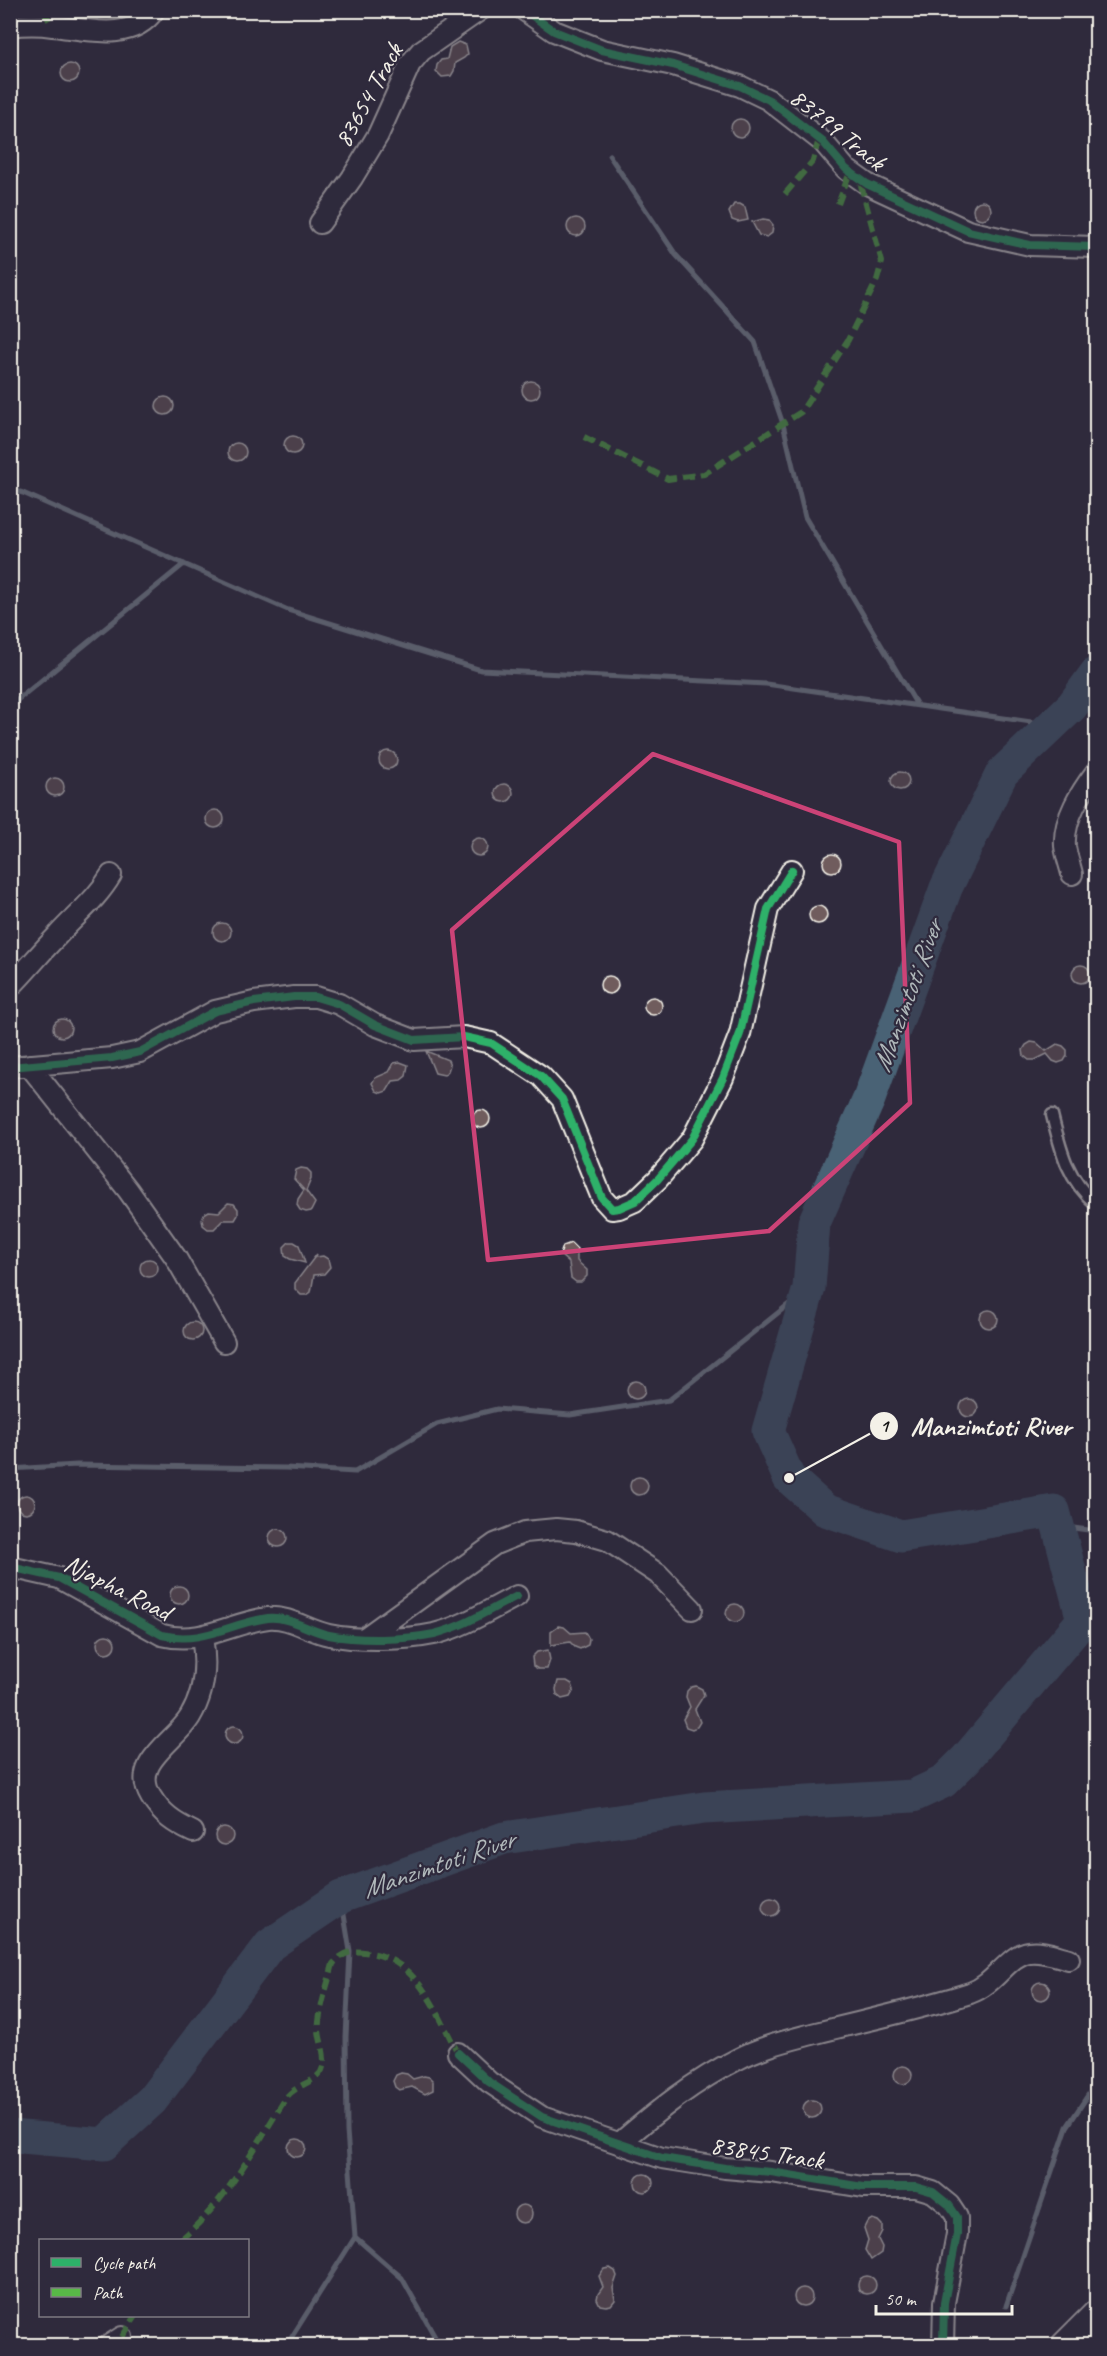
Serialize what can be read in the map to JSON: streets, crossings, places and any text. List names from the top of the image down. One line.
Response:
{"streets":{"street":["83654 Track","83799 Track","Njapha Road","83845 Track"]},"water":["Manzimtoti River"],"places":["Manzimtoti River"],"legend":["Cycle path","Path"],"scale_bar":"50 m"}
